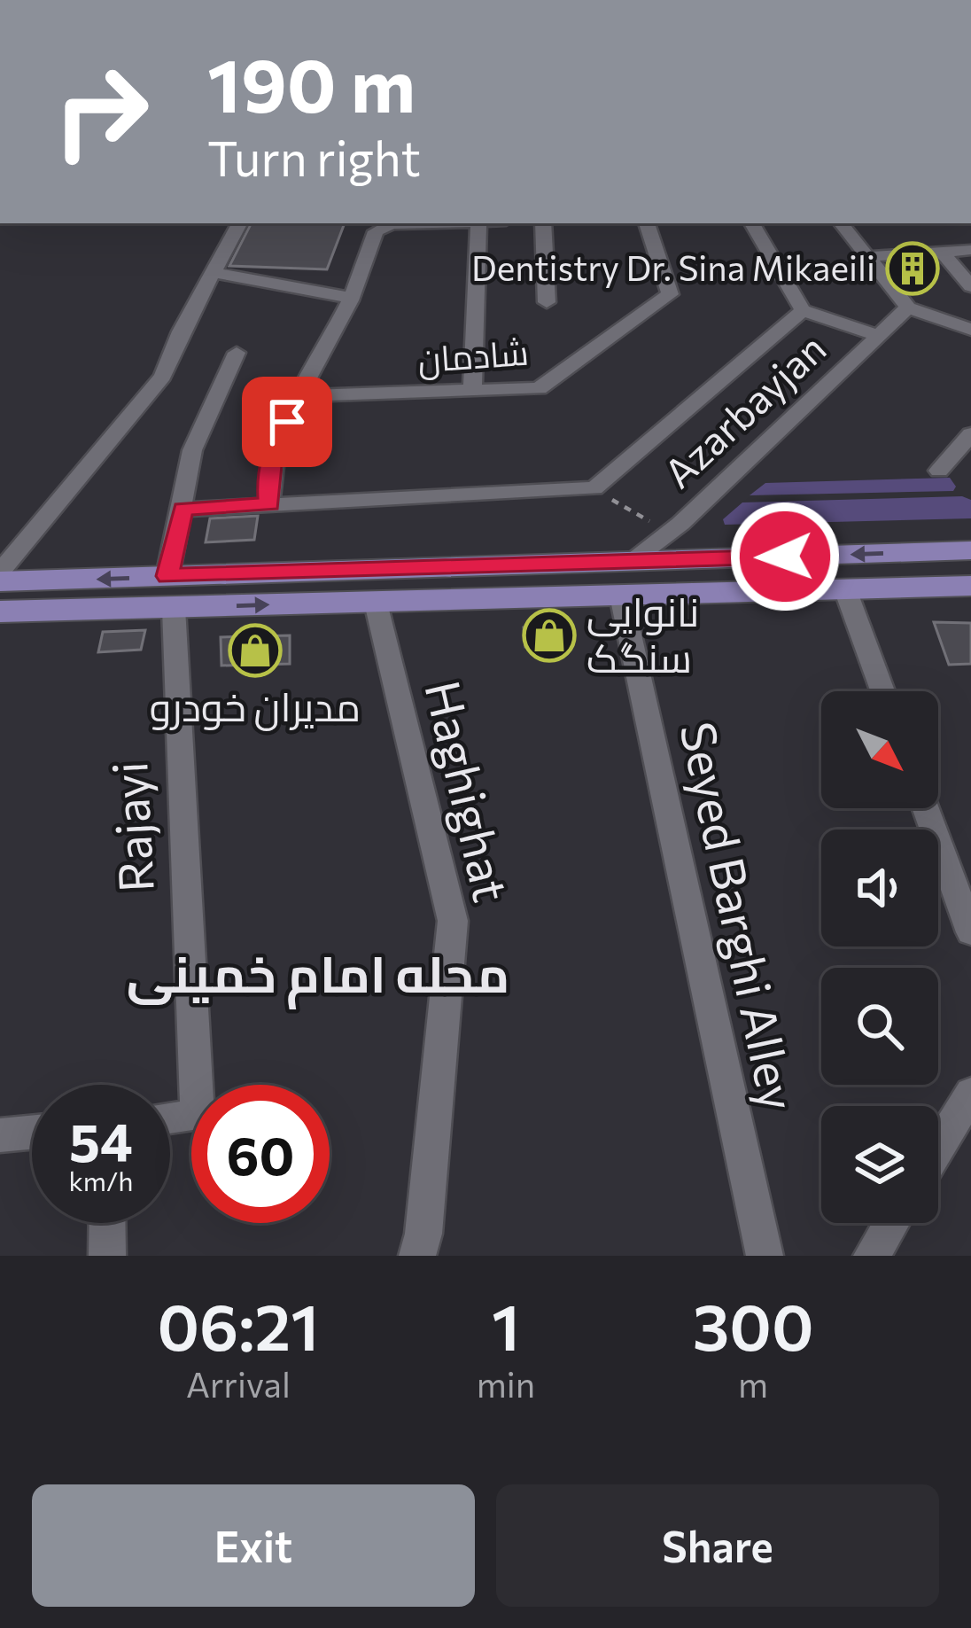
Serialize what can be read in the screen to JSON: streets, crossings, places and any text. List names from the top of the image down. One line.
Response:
{"streets":{"street":["شادمان","Azarbayjan","Haghighat","Rajayi","Seyed Barghi Alley"]},"districts":["محله امام خمینی"],"places":{"building":["Dentistry Dr. Sina Mikaeili"],"shop":["نانوایی سنگک","مدیران خودرو"]},"north":"bottom right","page":{"turn":["190 m","Turn right"],"speed":"54 km/h","limit":"60","eta":["06:21","Arrival","1","min","300","m"],"buttons":["Exit","Share"]}}
